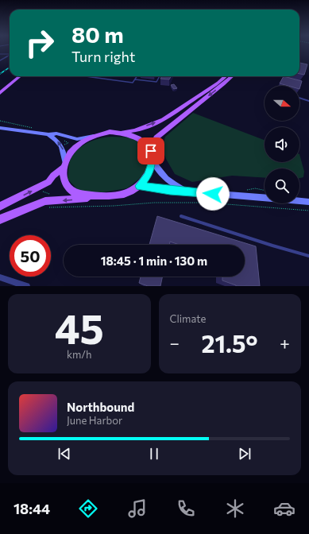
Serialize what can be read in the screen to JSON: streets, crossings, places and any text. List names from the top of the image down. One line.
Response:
{"north":"right","page":{"turn":["80 m","Turn right"],"limit":"50","trip":"18:45 · 1 min · 130 m","tile":[["45","km/h"],"Climate"],"heat":["−","21.5°","+"],"song":["Northbound","June Harbor"],"tabs":"18:44"}}
